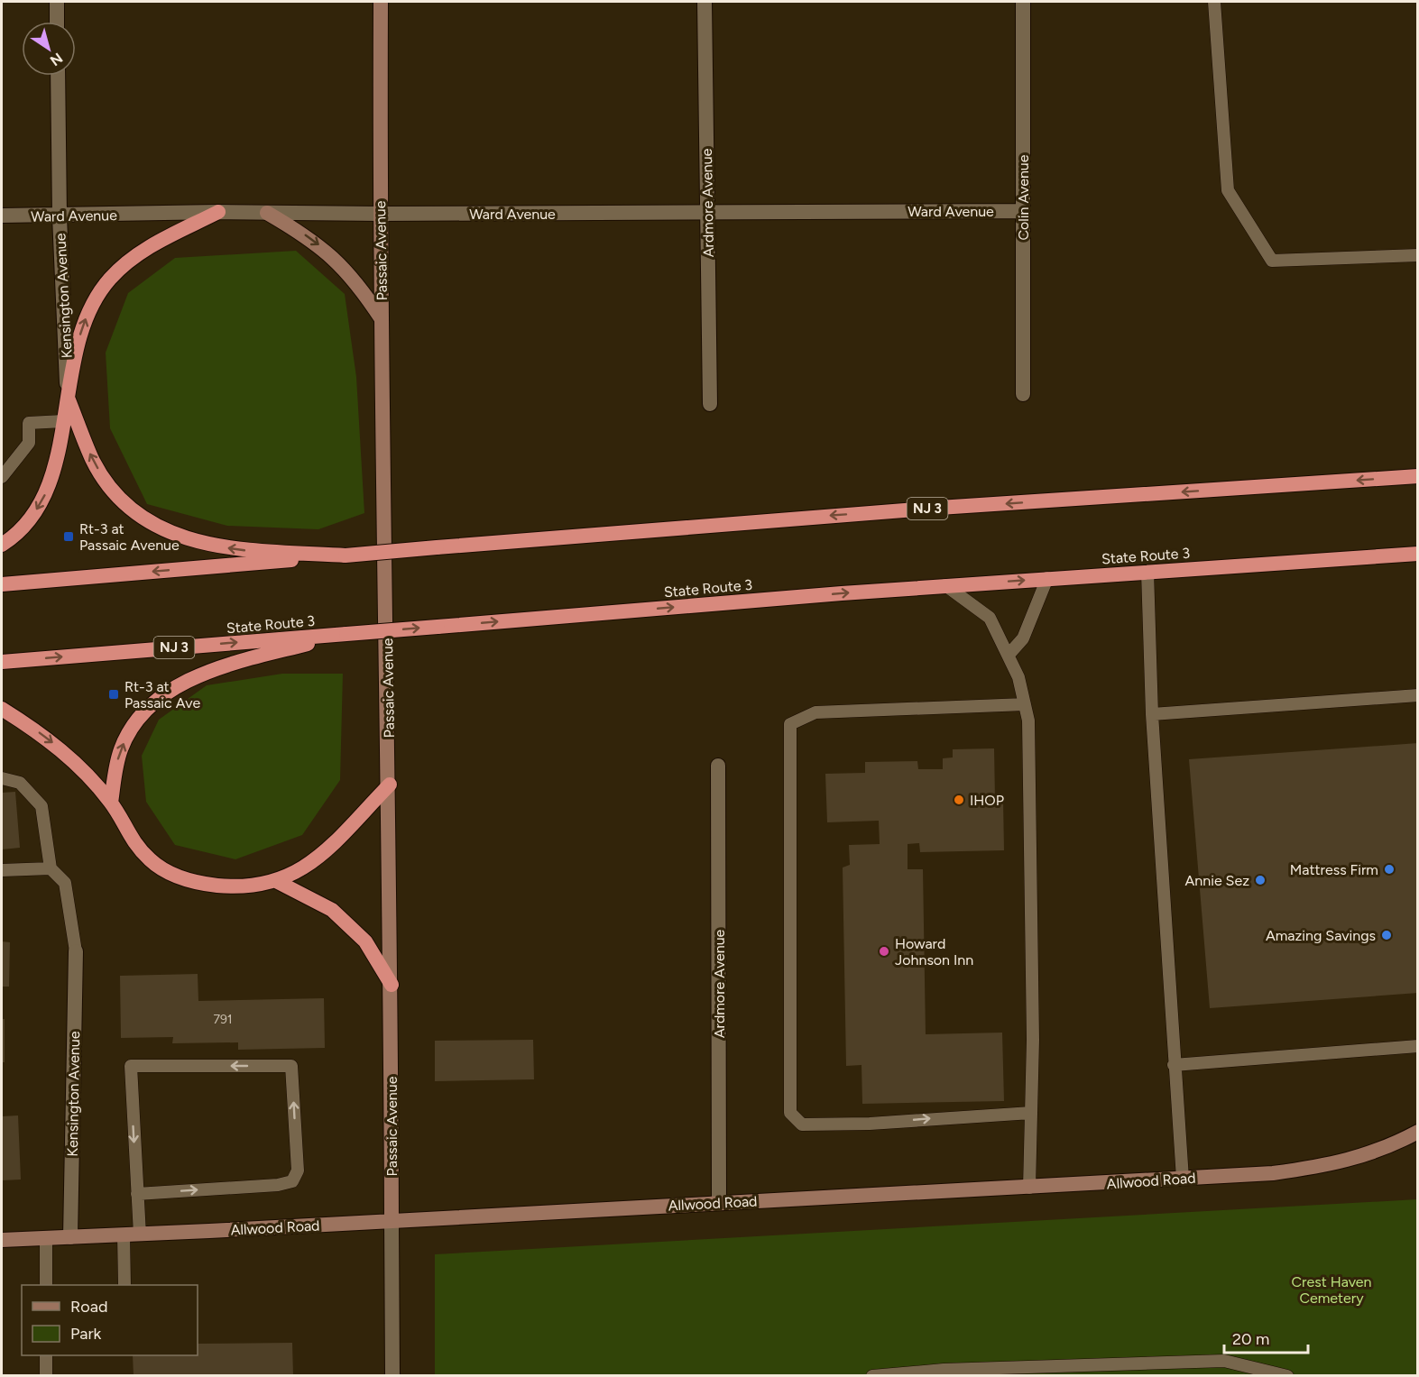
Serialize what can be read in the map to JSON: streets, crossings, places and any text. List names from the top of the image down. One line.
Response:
{"streets":{"highway":["NJ 3","State Route 3"],"main road":["Passaic Avenue","Allwood Road"],"street":["Colin Avenue","Ardmore Avenue","Ward Avenue","Kensington Avenue"]},"crossings":[["Colin Avenue","Ward Avenue"],["Ardmore Avenue","Ward Avenue"],["Ardmore Avenue","Allwood Road"],["Ward Avenue","Passaic Avenue"],["Ward Avenue","Kensington Avenue"],["Passaic Avenue","Allwood Road"],["Kensington Avenue","Allwood Road"]],"parks":["Crest Haven Cemetery"],"places":{"transit":["Rt-3 at Passaic Avenue","Rt-3 at Passaic Ave"],"other":["IHOP","Mattress Firm","Annie Sez","Amazing Savings","Howard Johnson Inn"]},"house_numbers":["791"],"legend":["Road","Park"],"scale_bar":"20 m","north":"bottom right"}
